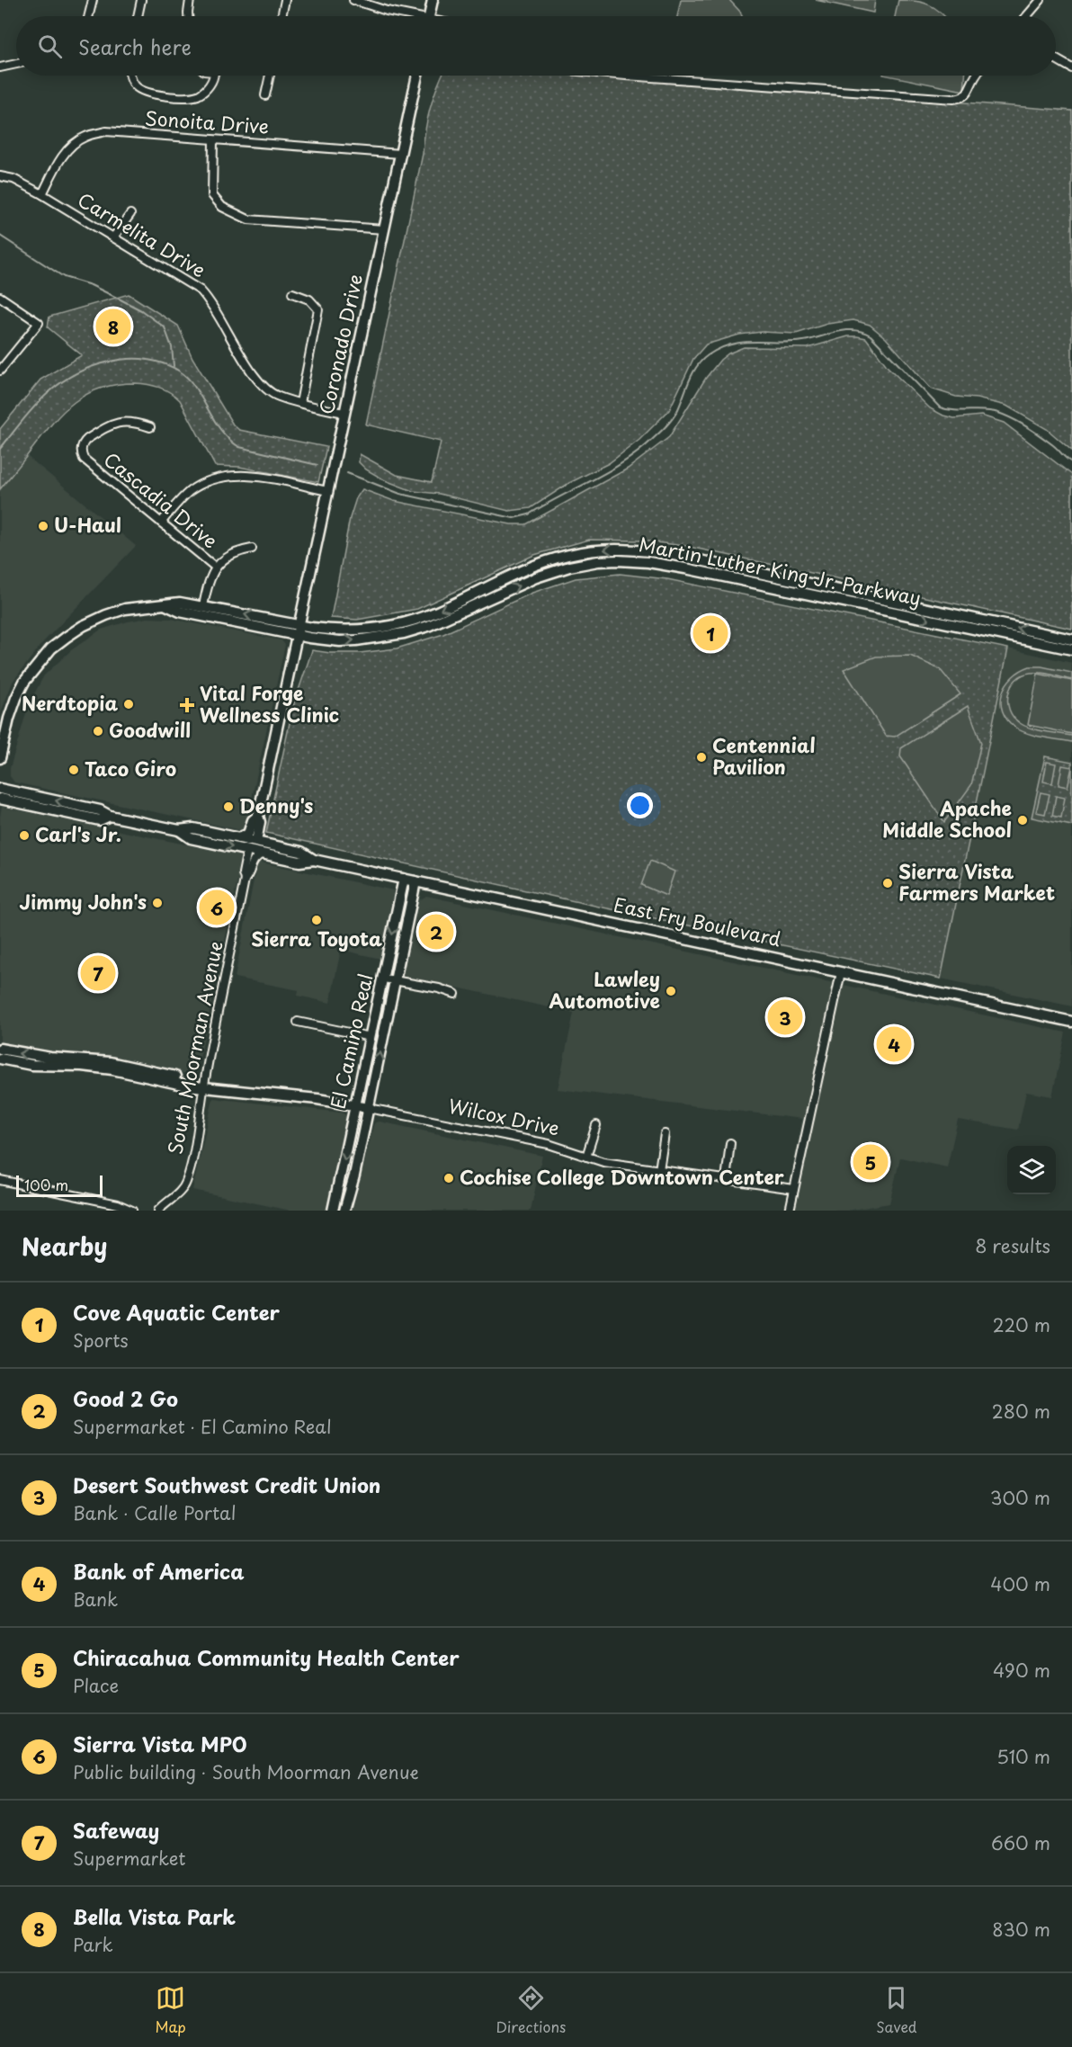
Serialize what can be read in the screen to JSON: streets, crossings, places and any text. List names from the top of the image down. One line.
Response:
{"streets":{"street":["Sonoita Drive","Carmelita Drive","Coronado Drive","Cascadia Drive","Martin Luther King Jr. Parkway","East Fry Boulevard","El Camino Real","South Moorman Avenue","Wilcox Drive"]},"crossings":[["Sonoita Drive","Carmelita Drive"],["Sonoita Drive","Coronado Drive"],["Carmelita Drive","Coronado Drive"],["Coronado Drive","Martin Luther King Jr. Parkway"],["Coronado Drive","East Fry Boulevard"],["East Fry Boulevard","El Camino Real"],["East Fry Boulevard","South Moorman Avenue"],["El Camino Real","Wilcox Drive"],["South Moorman Avenue","Wilcox Drive"]],"places":{"other":["U-Haul","Nerdtopia","Goodwill","Centennial Pavilion","Taco Giro","Denny's","Apache Middle School","Carl's Jr.","Sierra Vista Farmers Market","Jimmy John's","Sierra Toyota","Lawley Automotive","Cochise College Downtown Center"],"health":["Vital Forge Wellness Clinic"]},"scale_bar":"100 m","page":{"search":"Search here","pins":["8","1","6","2","7","3","4","5"],"scale":"100 m","heading":["Nearby","8 results"],"list":[{"mark":"1","name":"Cove Aquatic Center","note":"Sports","value":"220 m"},{"mark":"2","name":"Good 2 Go","note":"Supermarket · El Camino Real","value":"280 m"},{"mark":"3","name":"Desert Southwest Credit Union","note":"Bank · Calle Portal","value":"300 m"},{"mark":"4","name":"Bank of America","note":"Bank","value":"400 m"},{"mark":"5","name":"Chiracahua Community Health Center","note":"Place","value":"490 m"},{"mark":"6","name":"Sierra Vista MPO","note":"Public building · South Moorman Avenue","value":"510 m"},{"mark":"7","name":"Safeway","note":"Supermarket","value":"660 m"},{"mark":"8","name":"Bella Vista Park","note":"Park","value":"830 m"}],"nav":["Map","Directions","Saved"]}}
